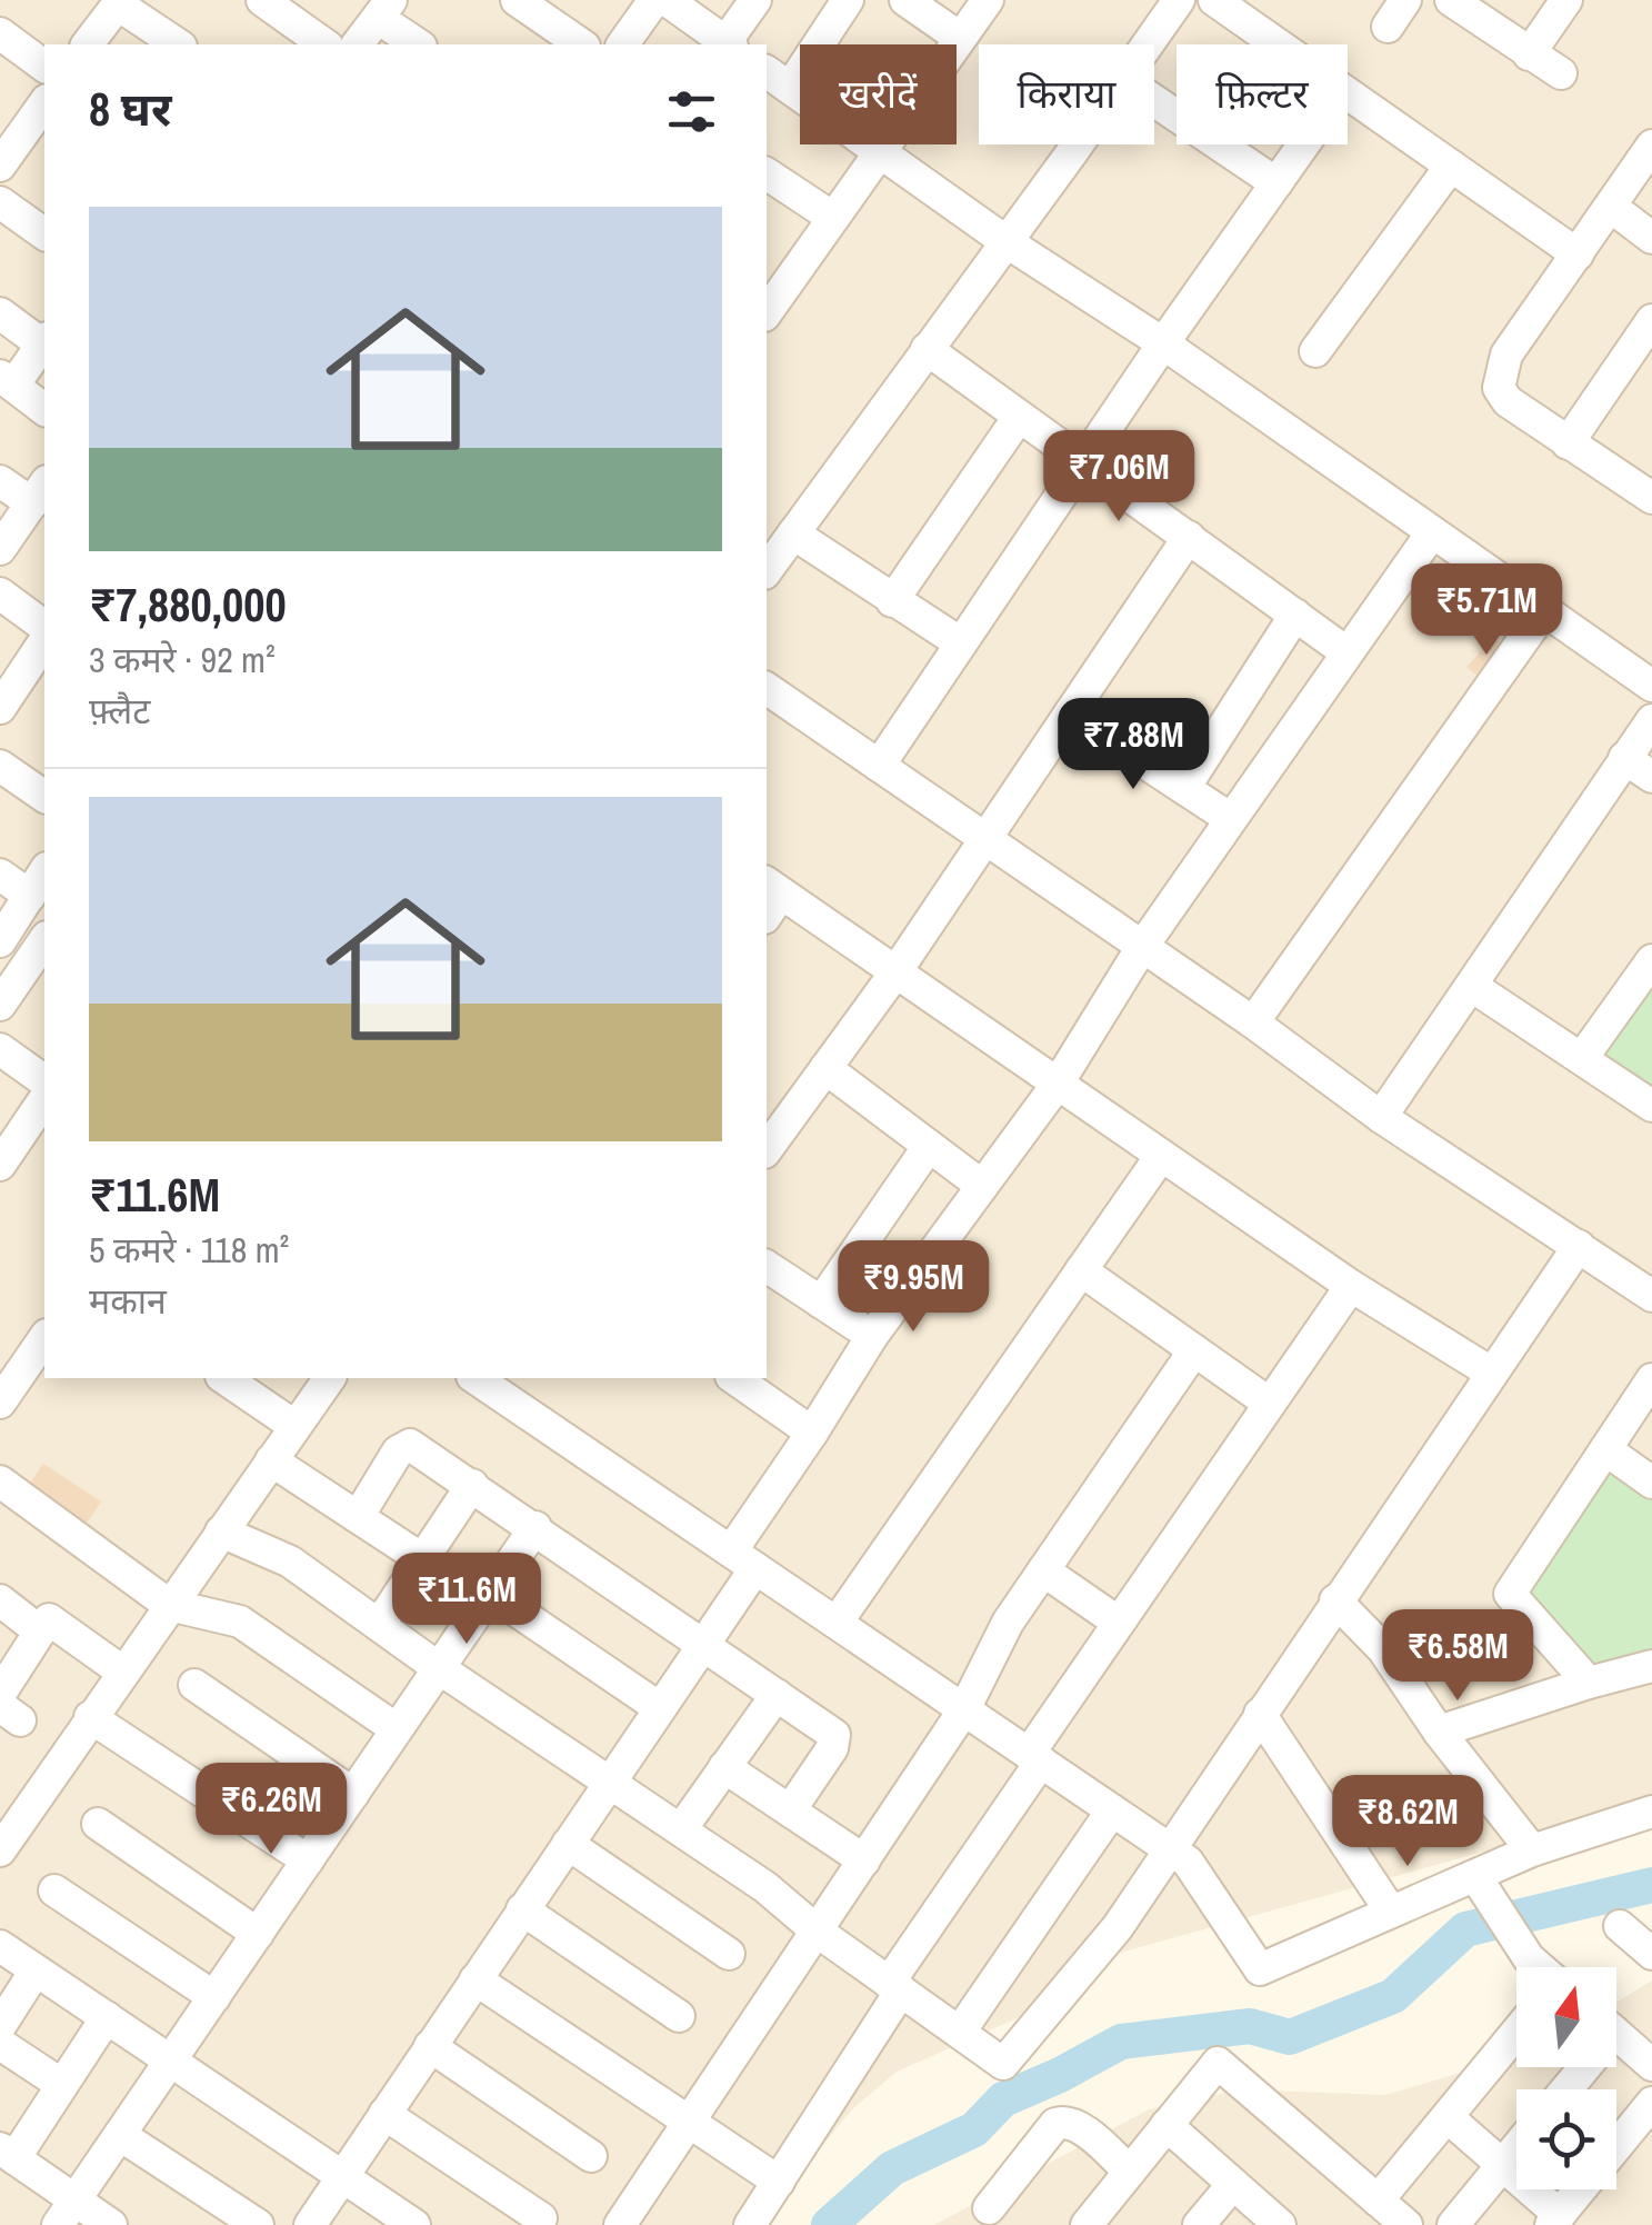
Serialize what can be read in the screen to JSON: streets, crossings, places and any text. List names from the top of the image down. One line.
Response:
{"north":"top","page":{"chip":["खरीदें","किराया","फ़िल्टर"],"heading":"8 घर","list":[{"name":"₹7,880,000","note":"3 कमरे · 92 m² · फ़्लैट"},{"name":"₹11.6M","note":"5 कमरे · 118 m² · मकान"}],"price":["₹7.06M","₹5.71M","₹7.88M","₹9.95M","₹11.6M","₹6.58M","₹6.26M","₹8.62M"]}}
